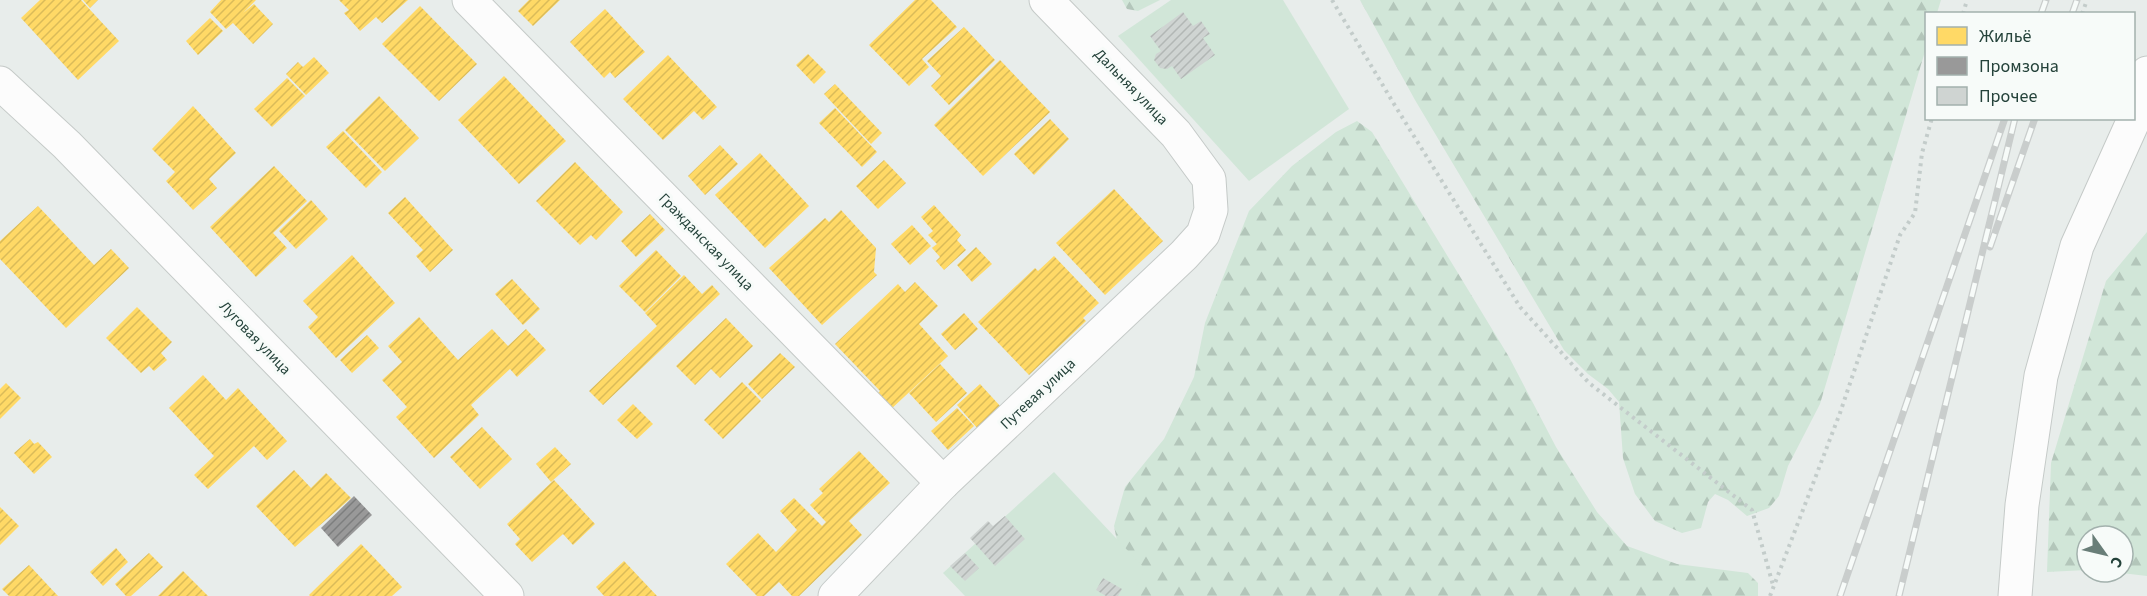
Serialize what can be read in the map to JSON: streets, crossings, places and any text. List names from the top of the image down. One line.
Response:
{"streets":{"street":["Дальняя улица","Гражданская улица","Луговая улица","Путевая улица"]},"crossings":[["Дальняя улица","Путевая улица"],["Гражданская улица","Путевая улица"]],"legend":["Жильё","Промзона","Прочее"],"north":"bottom right"}
